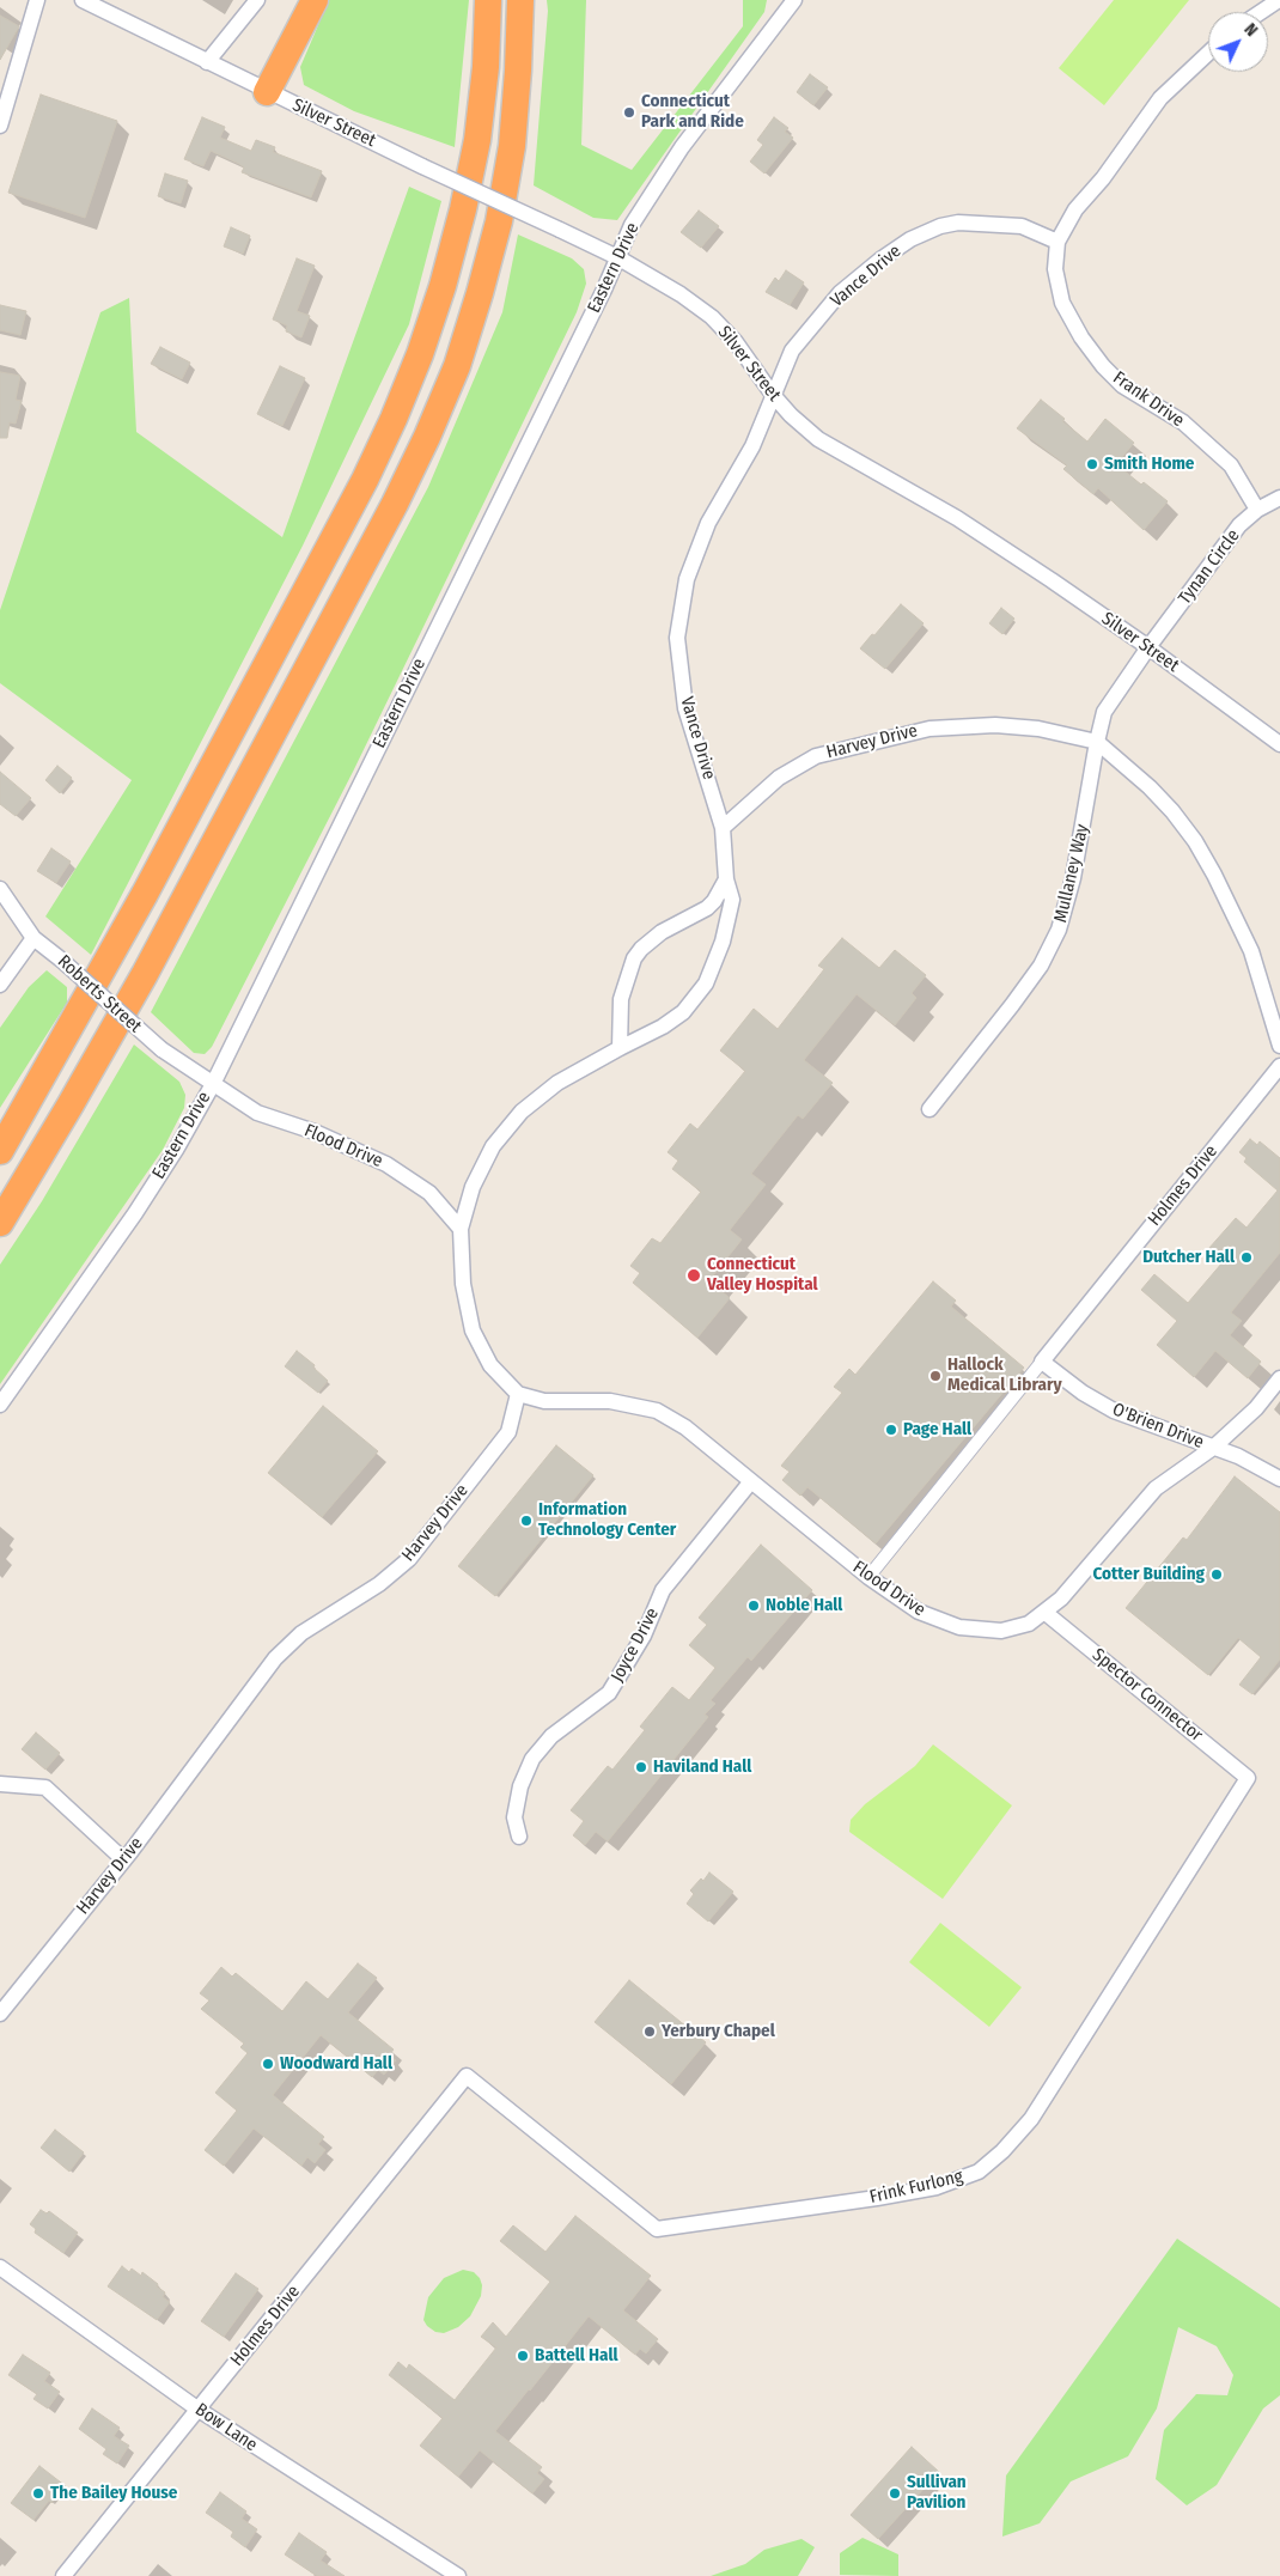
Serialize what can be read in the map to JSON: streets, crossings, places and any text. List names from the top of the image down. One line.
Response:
{"streets":{"street":["Silver Street","Eastern Drive","Vance Drive","Frank Drive","Tynan Circle","Harvey Drive","Mullaney Way","Roberts Street","Flood Drive","Holmes Drive","O'Brien Drive","Joyce Drive","Spector Connector","Frink Furlong","Bow Lane"]},"crossings":[["Silver Street","Eastern Drive"],["Silver Street","Vance Drive"],["Silver Street","Tynan Circle"],["Silver Street","Mullaney Way"],["Eastern Drive","Roberts Street"],["Eastern Drive","Flood Drive"],["Vance Drive","Frank Drive"],["Vance Drive","Harvey Drive"],["Frank Drive","Tynan Circle"],["Tynan Circle","Mullaney Way"],["Harvey Drive","Mullaney Way"],["Harvey Drive","Flood Drive"],["Roberts Street","Flood Drive"],["Flood Drive","O'Brien Drive"],["Flood Drive","Joyce Drive"],["Flood Drive","Spector Connector"],["Holmes Drive","O'Brien Drive"],["Holmes Drive","Frink Furlong"],["Holmes Drive","Bow Lane"],["Spector Connector","Frink Furlong"]],"places":["Connecticut Park and Ride","Smith Home","Dutcher Hall","Connecticut Valley Hospital","Hallock Medical Library","Page Hall","Information Technology Center","Cotter Building","Noble Hall","Haviland Hall","Yerbury Chapel","Woodward Hall","Battell Hall","The Bailey House","Sullivan Pavilion"],"north":"top right"}
